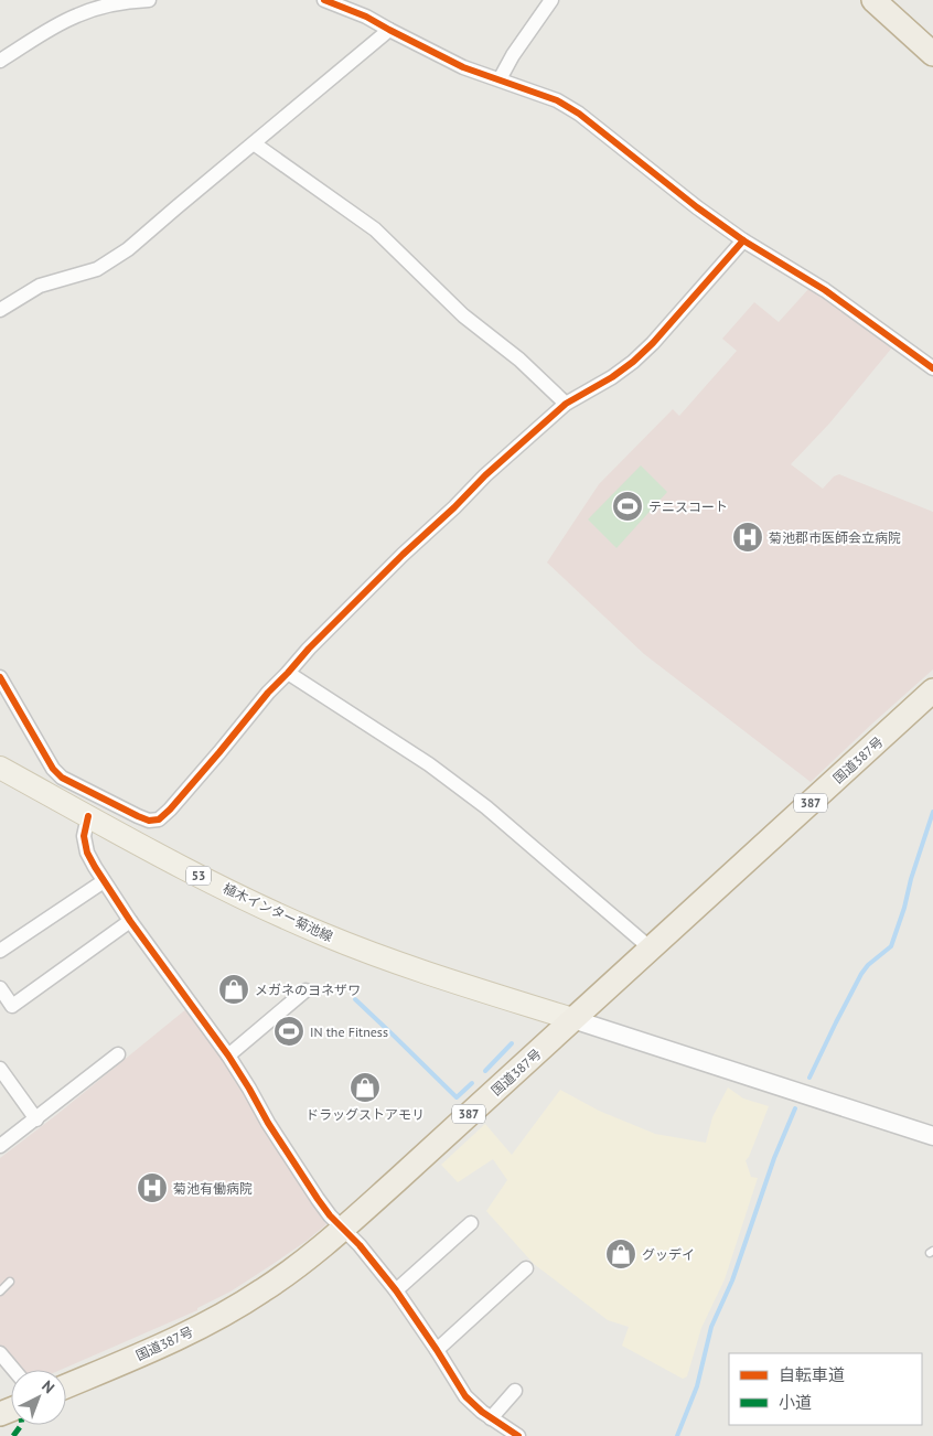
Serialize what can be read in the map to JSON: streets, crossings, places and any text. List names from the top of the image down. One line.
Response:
{"streets":{"highway":["国道387号","387"],"main road":["53","植木インター菊池線"]},"crossings":[["国道387号","植木インター菊池線"]],"places":{"sports":["テニスコート","IN the Fitness"],"hospital":["菊池郡市医師会立病院","菊池有働病院"],"shop":["メガネのヨネザワ","ドラッグストアモリ","グッデイ"]},"legend":["自転車道","小道"],"north":"top right"}
